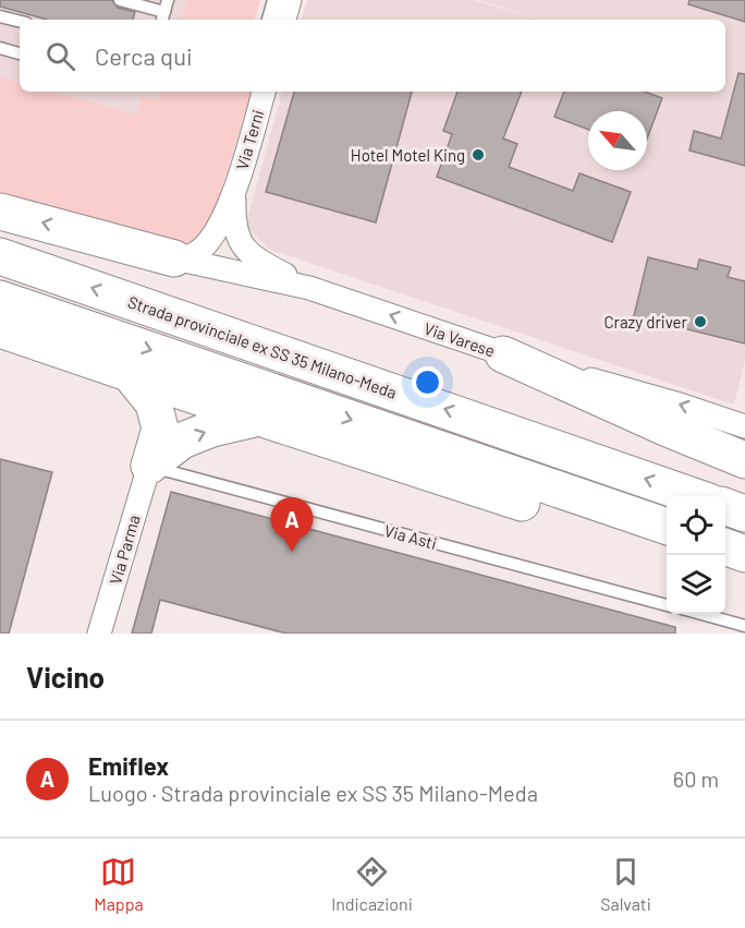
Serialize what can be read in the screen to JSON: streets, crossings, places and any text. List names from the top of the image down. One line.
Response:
{"streets":{"highway":["Strada provinciale ex SS 35 Milano-Meda"],"street":["Via Terni","Via Varese","Via Parma"],"lane":["Via Asti"]},"crossings":[["Via Asti","Via Parma"]],"one_way":["Via Varese"],"places":["Hotel Motel King","Crazy driver"],"north":"top left","page":{"search":"Cerca qui","pins":"A","heading":"Vicino","list":[{"mark":"A","name":"Emiflex","note":"Luogo · Strada provinciale ex SS 35 Milano-Meda","value":"60 m"}],"nav":["Mappa","Indicazioni","Salvati"]}}
